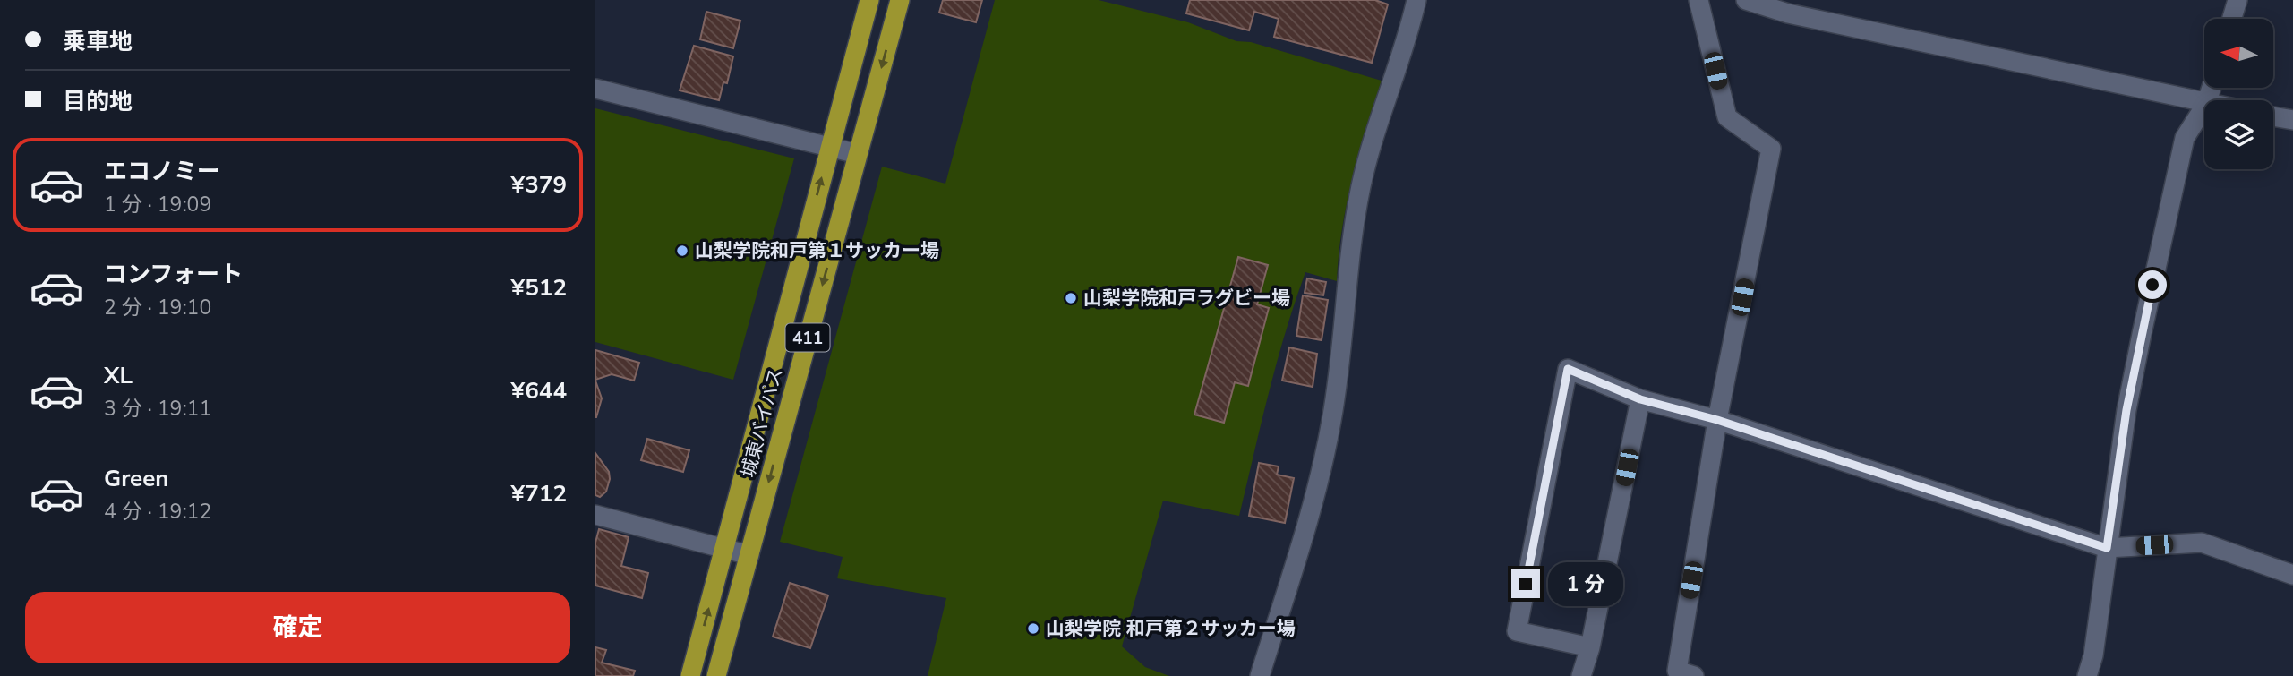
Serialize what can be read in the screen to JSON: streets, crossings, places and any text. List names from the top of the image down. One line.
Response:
{"streets":{"highway":["411","城東バイパス"]},"places":["山梨学院和戸第１サッカー場","山梨学院和戸ラグビー場","山梨学院 和戸第２サッカー場"],"north":"left","page":{"banner":["乗車地","目的地"],"list":[{"name":"エコノミー","note":"1 分 · 19:09","value":"¥379"},{"name":"コンフォート","note":"2 分 · 19:10","value":"¥512"},{"name":"XL","note":"3 分 · 19:11","value":"¥644"},{"name":"Green","note":"4 分 · 19:12","value":"¥712"}],"bubble":"1 分","buttons":"確定"}}
